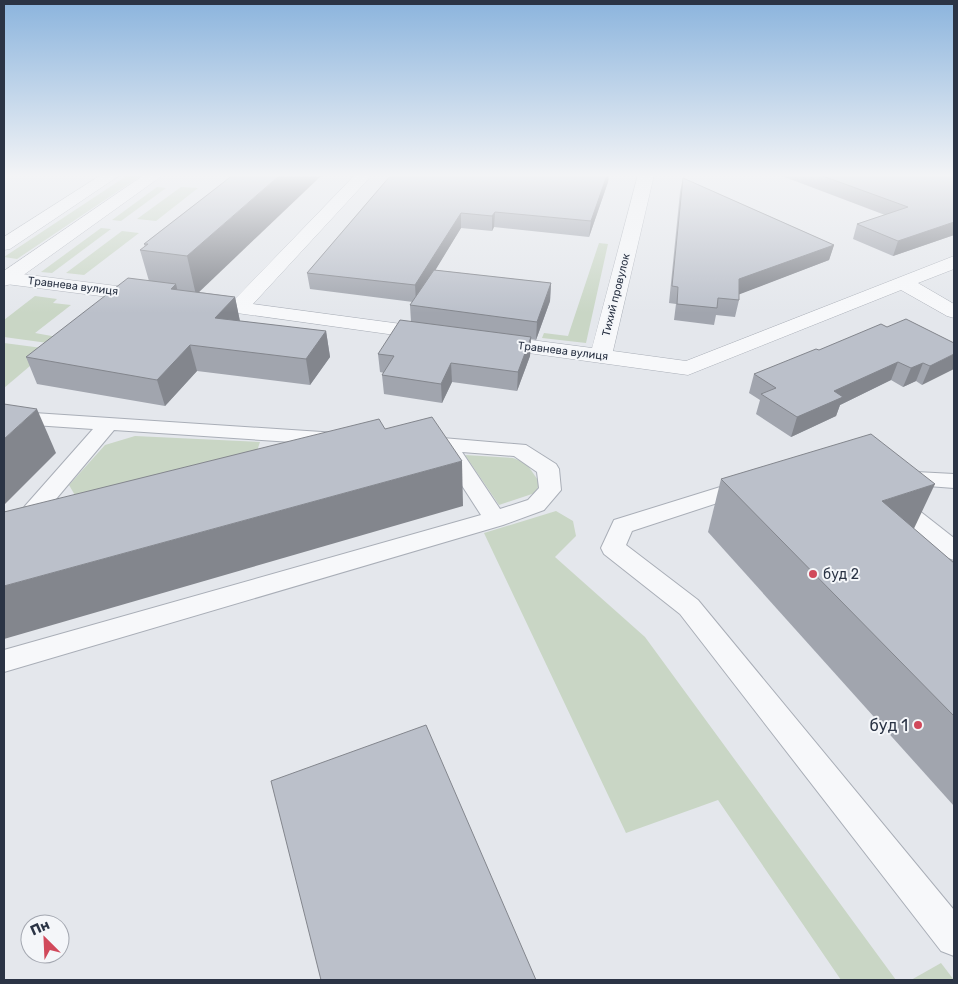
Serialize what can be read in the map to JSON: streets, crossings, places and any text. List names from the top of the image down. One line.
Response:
{"streets":{"street":["Травнева вулиця","Тихий провулок"]},"crossings":[["Травнева вулиця","Тихий провулок"]],"places":["буд 2","буд 1"],"north":"top left"}
